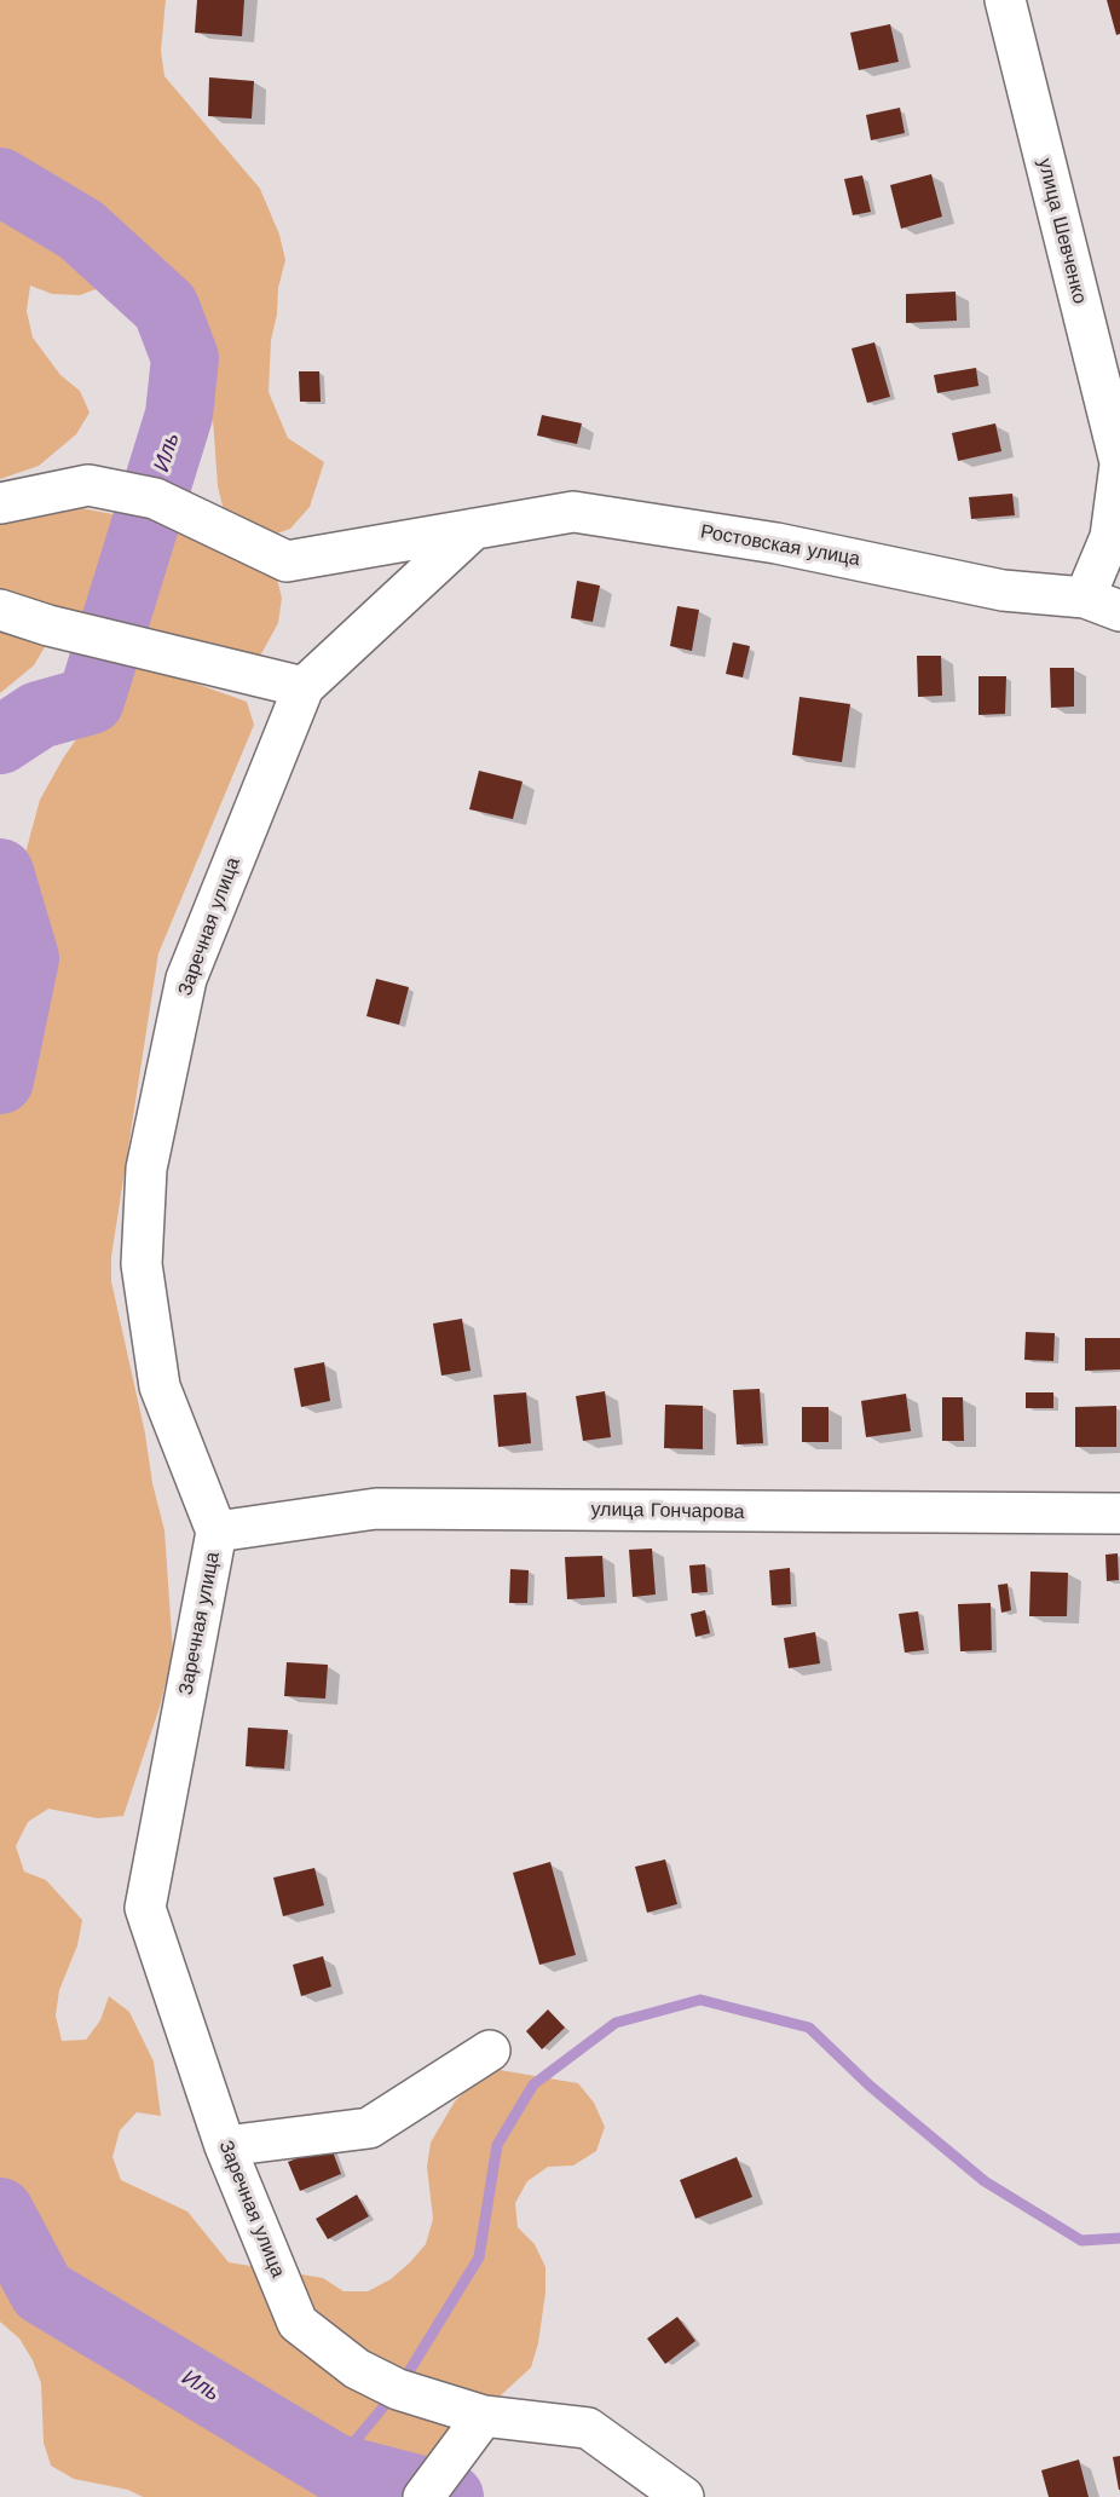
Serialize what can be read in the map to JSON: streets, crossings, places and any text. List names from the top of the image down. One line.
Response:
{"streets":{"street":["улица Шевченко","Ростовская улица","Заречная улица","улица Гончарова"]},"crossings":[["улица Шевченко","Ростовская улица"],["Ростовская улица","Заречная улица"],["Заречная улица","улица Гончарова"]],"water":["Иль"]}
